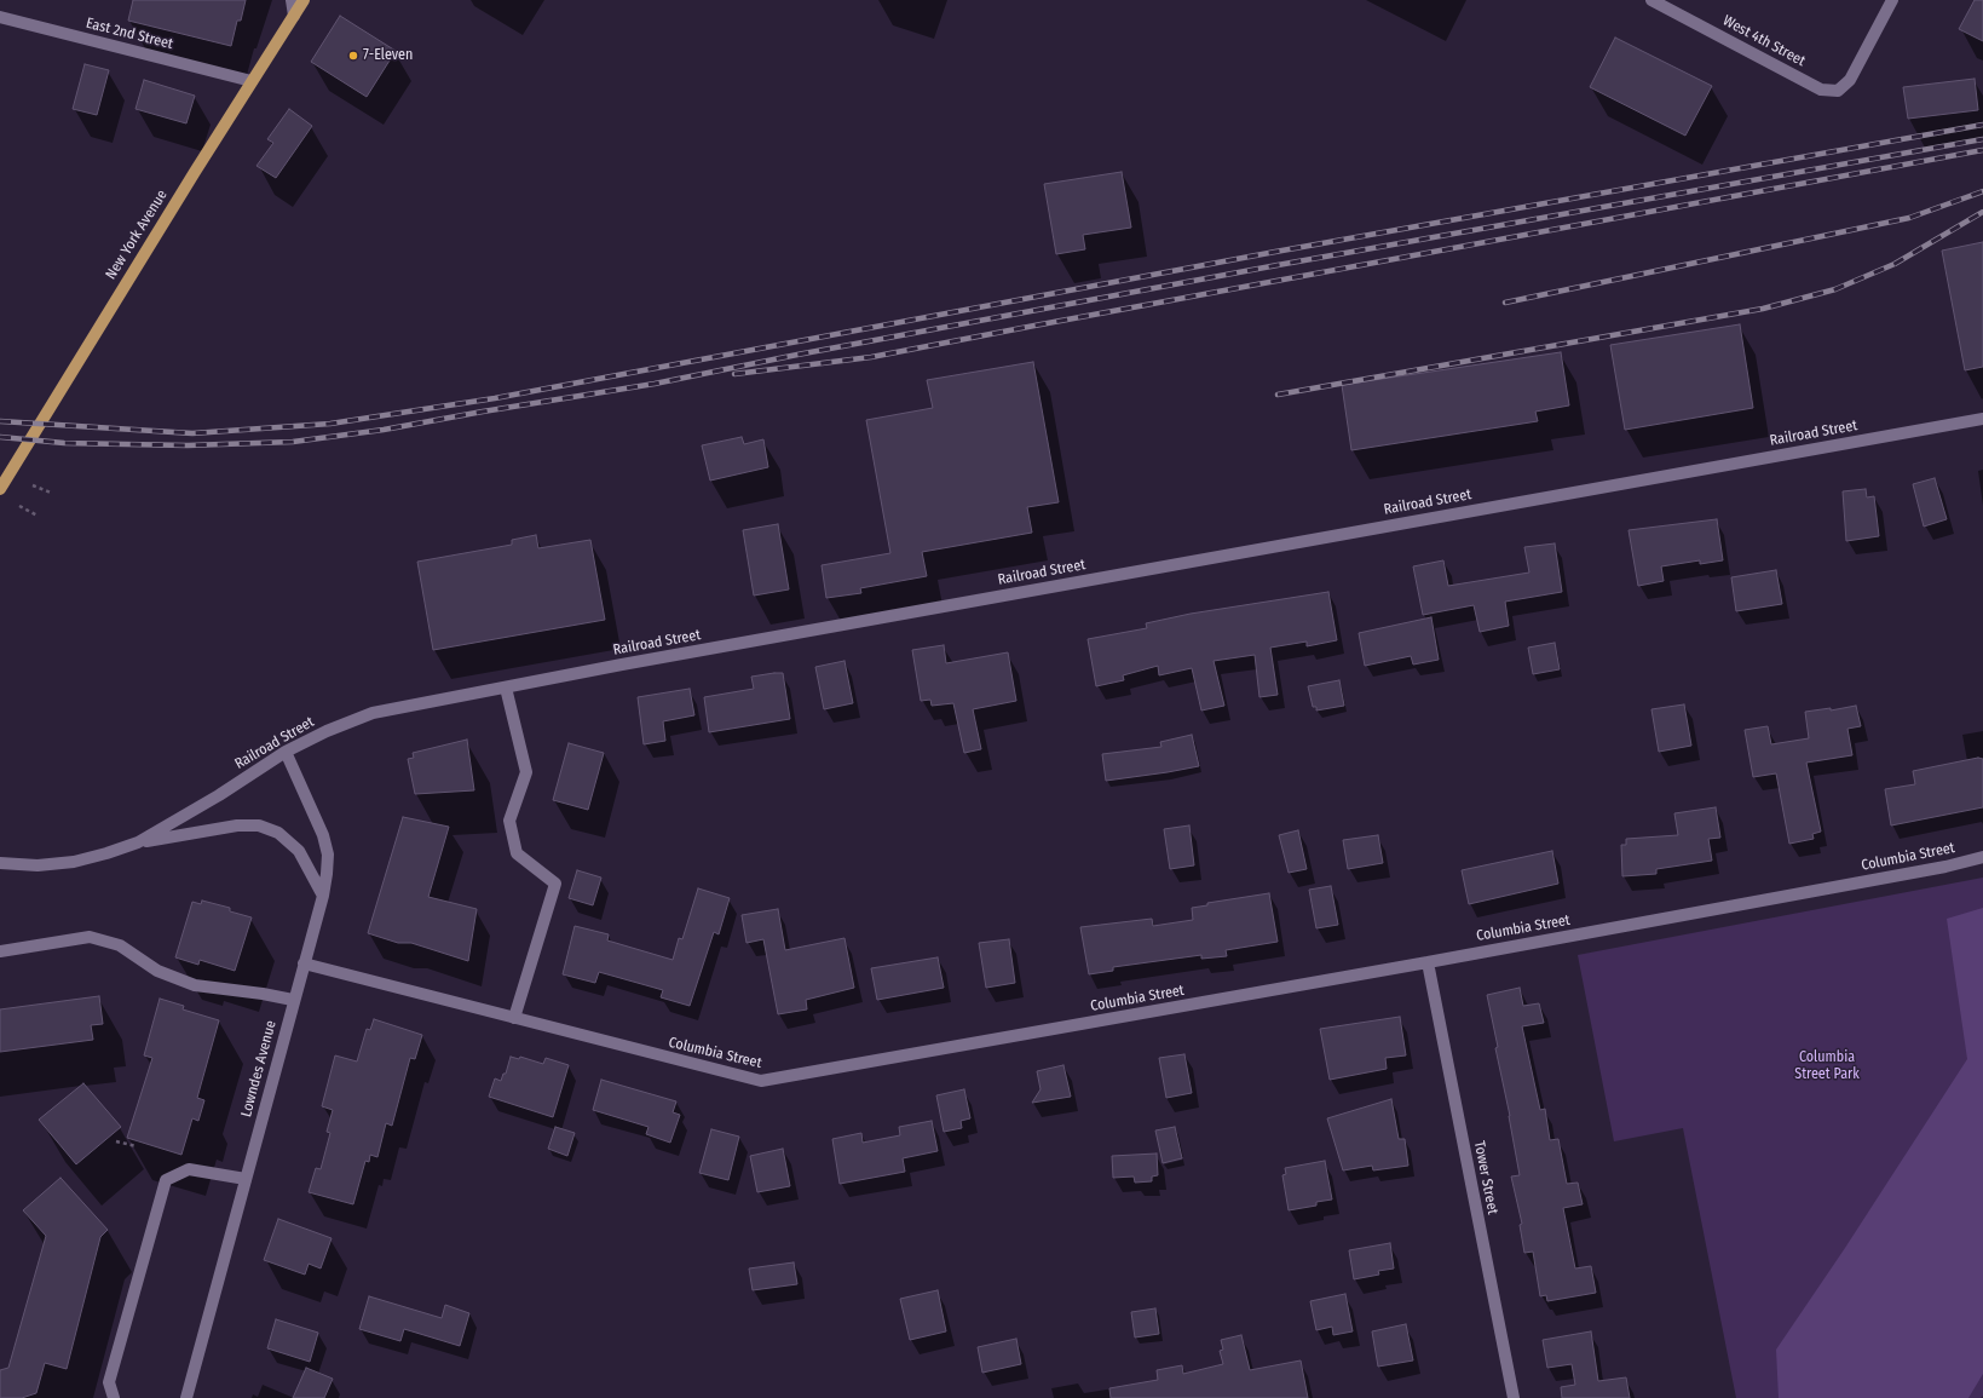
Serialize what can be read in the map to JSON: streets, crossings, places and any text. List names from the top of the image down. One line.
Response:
{"streets":{"main road":["New York Avenue"],"street":["East 2nd Street","West 4th Street","Railroad Street","Columbia Street","Lowndes Avenue","Tower Street"]},"crossings":[["East 2nd Street","New York Avenue"],["Railroad Street","Lowndes Avenue"],["Columbia Street","Lowndes Avenue"],["Columbia Street","Tower Street"]],"parks":["Columbia Street Park"],"places":["7-Eleven"]}
